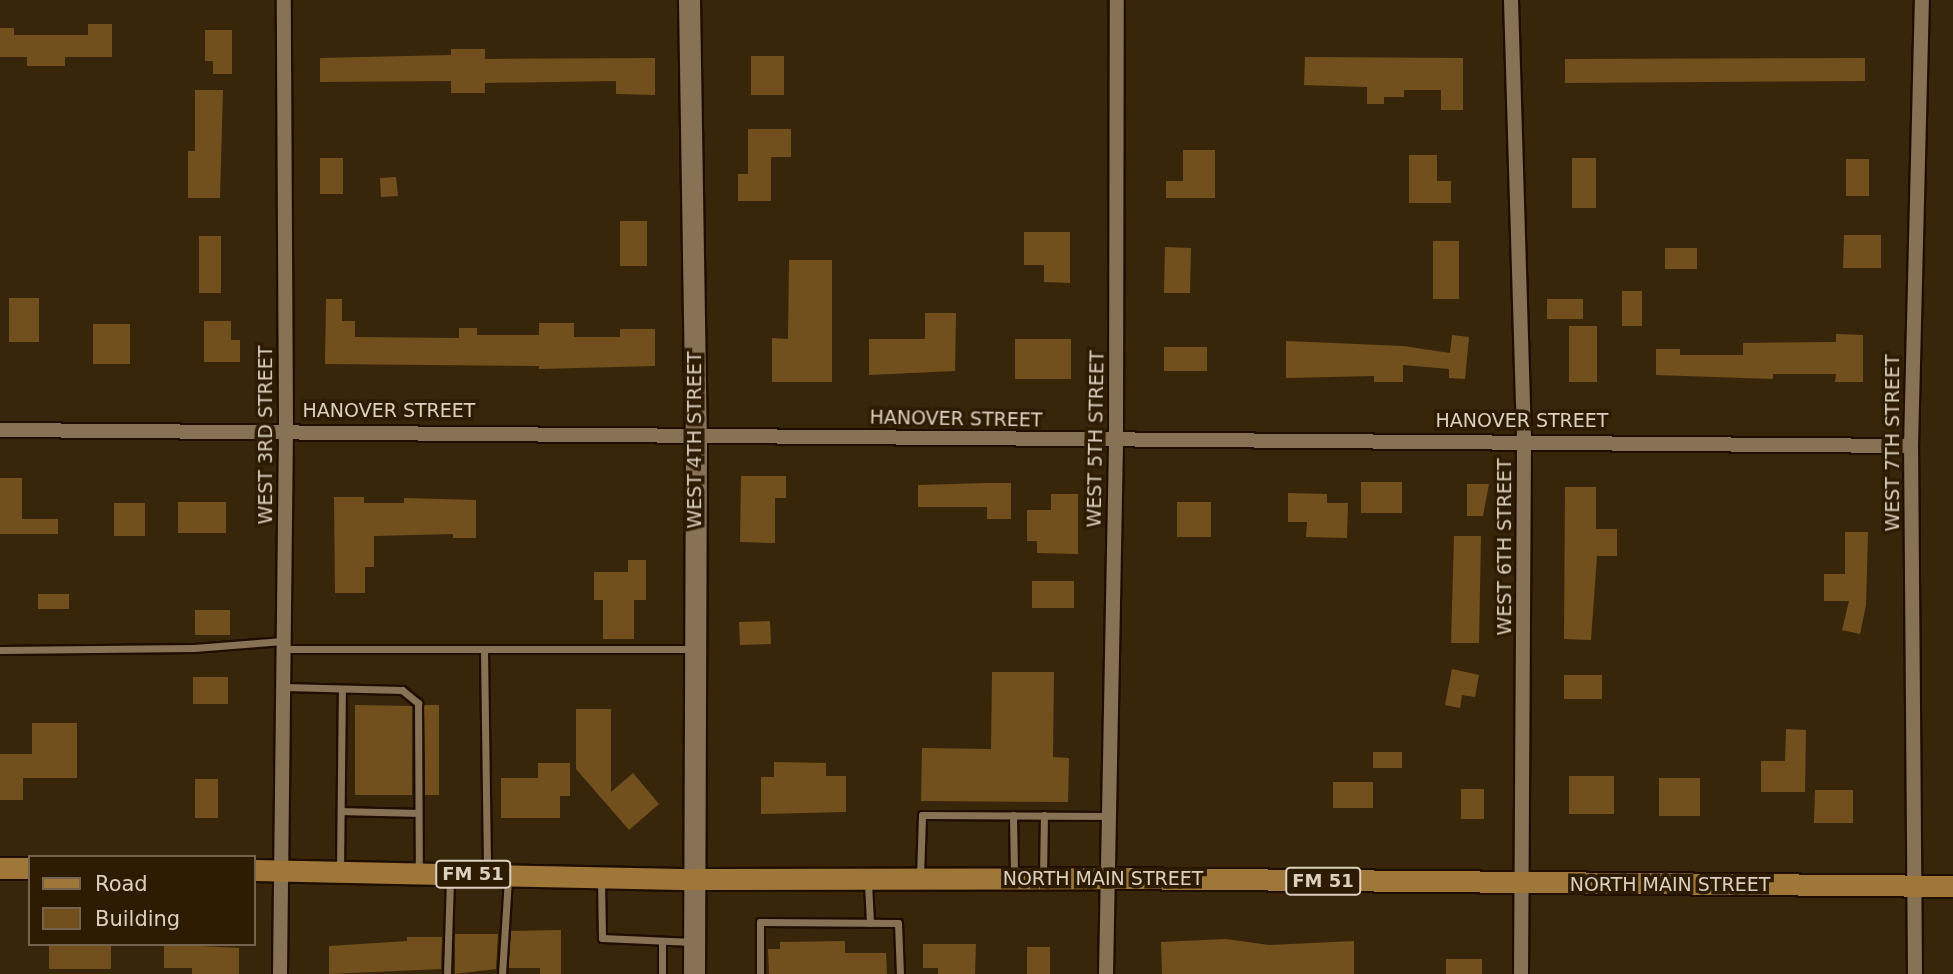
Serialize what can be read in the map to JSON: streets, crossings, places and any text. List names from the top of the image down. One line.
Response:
{"streets":{"main road":["WEST 4TH STREET","FM 51","NORTH MAIN STREET"],"street":["HANOVER STREET","WEST 3RD STREET","WEST 5TH STREET","WEST 7TH STREET","WEST 6TH STREET"]},"crossings":[["HANOVER STREET","WEST 3RD STREET"],["HANOVER STREET","WEST 5TH STREET"],["HANOVER STREET","WEST 4TH STREET"],["HANOVER STREET","WEST 7TH STREET"],["HANOVER STREET","WEST 6TH STREET"],["WEST 3RD STREET","NORTH MAIN STREET"],["WEST 5TH STREET","NORTH MAIN STREET"],["WEST 4TH STREET","NORTH MAIN STREET"],["WEST 7TH STREET","NORTH MAIN STREET"],["WEST 6TH STREET","NORTH MAIN STREET"]],"legend":["Road","Building"]}
